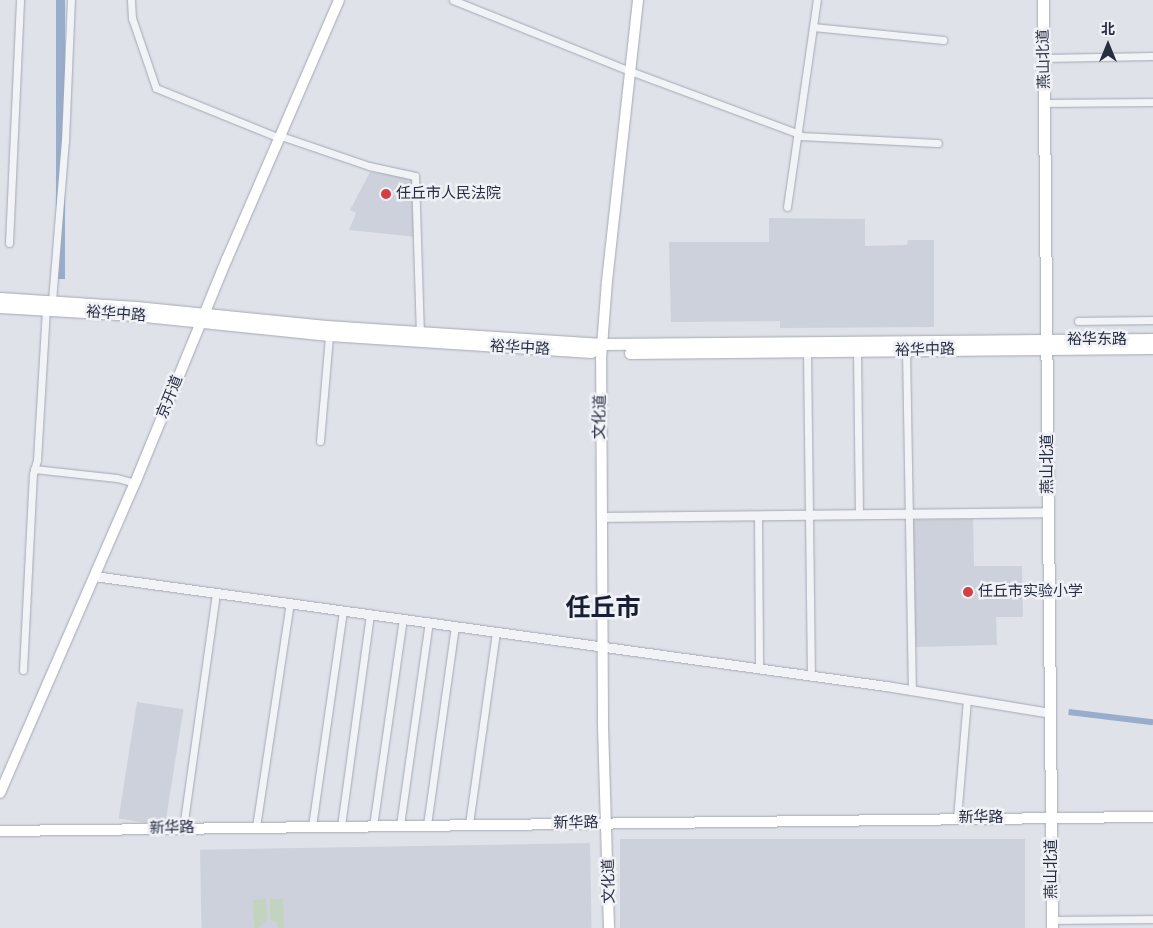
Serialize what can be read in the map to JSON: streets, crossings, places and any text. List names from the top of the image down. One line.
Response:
{"streets":{"main road":["燕山北道","裕华中路","裕华东路","京开道","文化道","新华路"]},"crossings":[["燕山北道","裕华中路"],["燕山北道","裕华东路"],["燕山北道","新华路"],["裕华中路","裕华东路"],["裕华中路","京开道"],["裕华中路","文化道"],["文化道","新华路"]],"districts":["任丘市"],"places":["任丘市人民法院","任丘市实验小学"],"north":"top"}
